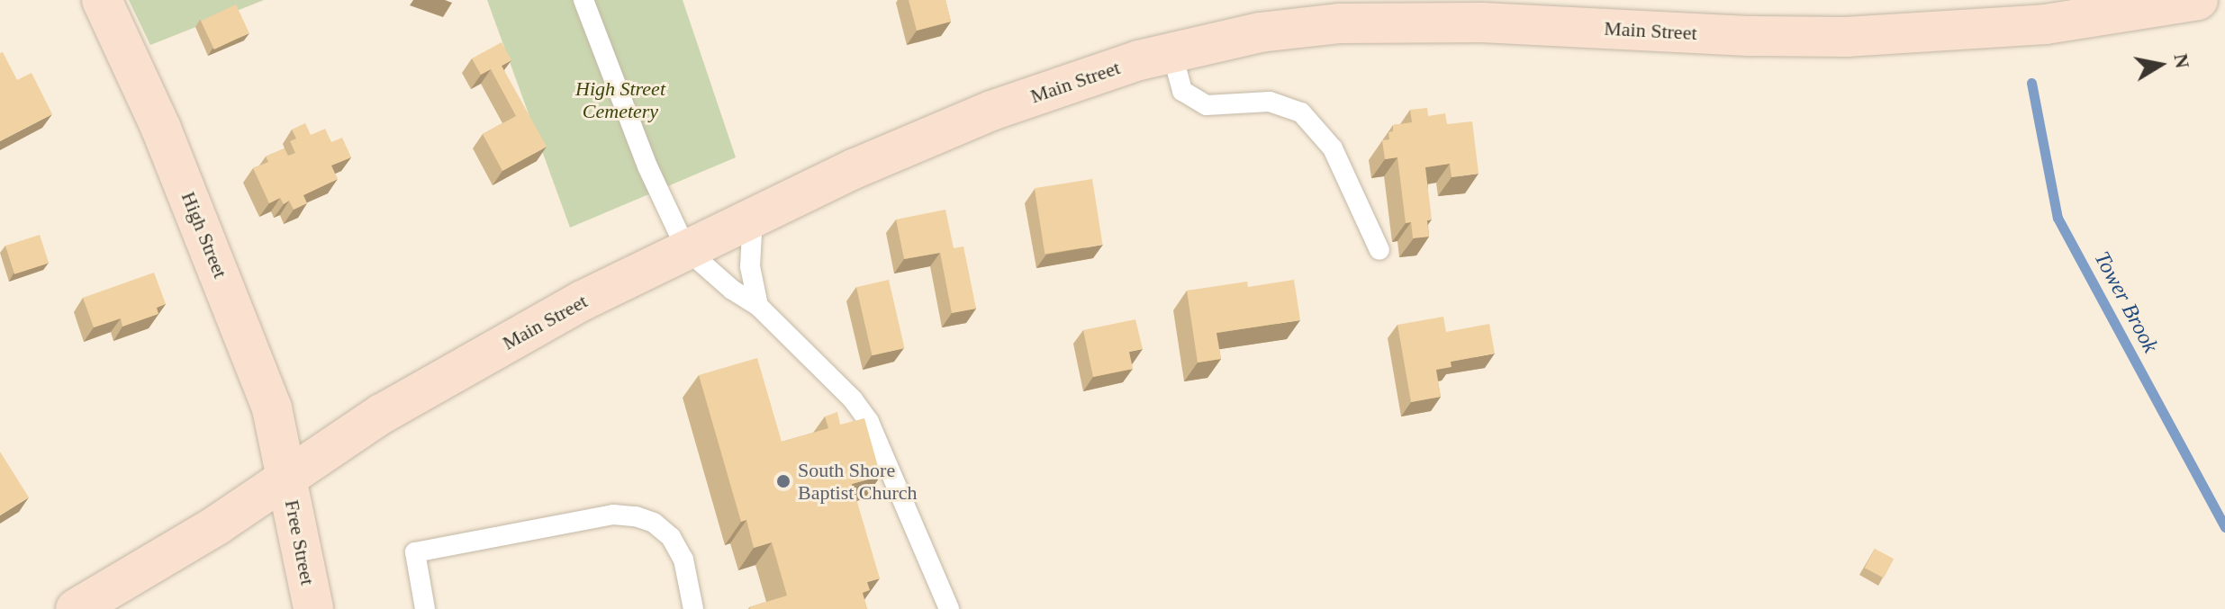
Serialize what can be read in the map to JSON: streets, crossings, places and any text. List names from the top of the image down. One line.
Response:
{"streets":{"main road":["Main Street","High Street","Free Street"]},"crossings":[["Main Street","High Street"],["Main Street","Free Street"],["High Street","Free Street"]],"water":["Tower Brook"],"parks":["High Street Cemetery"],"places":["South Shore Baptist Church"],"north":"right"}
